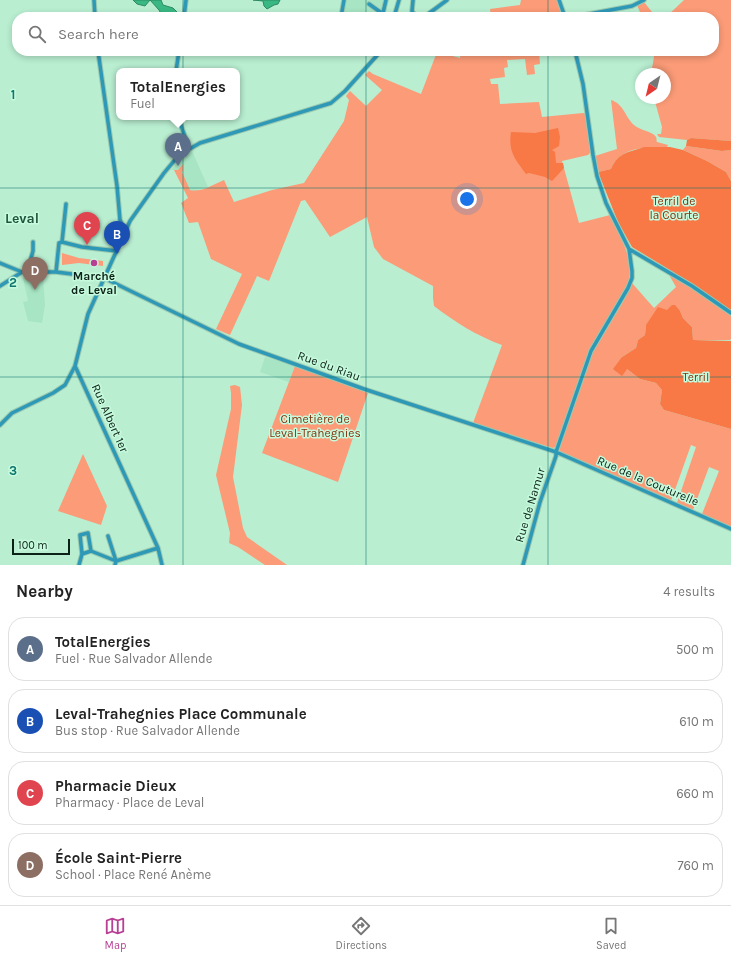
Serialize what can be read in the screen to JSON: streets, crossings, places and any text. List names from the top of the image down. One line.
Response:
{"streets":{"street":["Rue du Riau","Rue Albert 1er","Rue de la Couturelle","Rue de Namur"]},"crossings":[["Rue du Riau","Rue de la Couturelle"],["Rue du Riau","Rue de Namur"],["Rue de la Couturelle","Rue de Namur"]],"districts":["Leval"],"parks":["Terril de la Courte","Terril","Cimetière de Leval-Trahegnies"],"places":["Marché de Leval"],"scale_bar":"100 m","north":"bottom left","page":{"search":"Search here","popup":["TotalEnergies","Fuel"],"pins":["A","C","B","D"],"scale":"100 m","heading":["Nearby","4 results"],"list":[{"mark":"A","name":"TotalEnergies","note":"Fuel · Rue Salvador Allende","value":"500 m"},{"mark":"B","name":"Leval-Trahegnies Place Communale","note":"Bus stop · Rue Salvador Allende","value":"610 m"},{"mark":"C","name":"Pharmacie Dieux","note":"Pharmacy · Place de Leval","value":"660 m"},{"mark":"D","name":"École Saint-Pierre","note":"School · Place René Anème","value":"760 m"}],"nav":["Map","Directions","Saved"]},"grid":{"rows":["1","2","3"]}}
